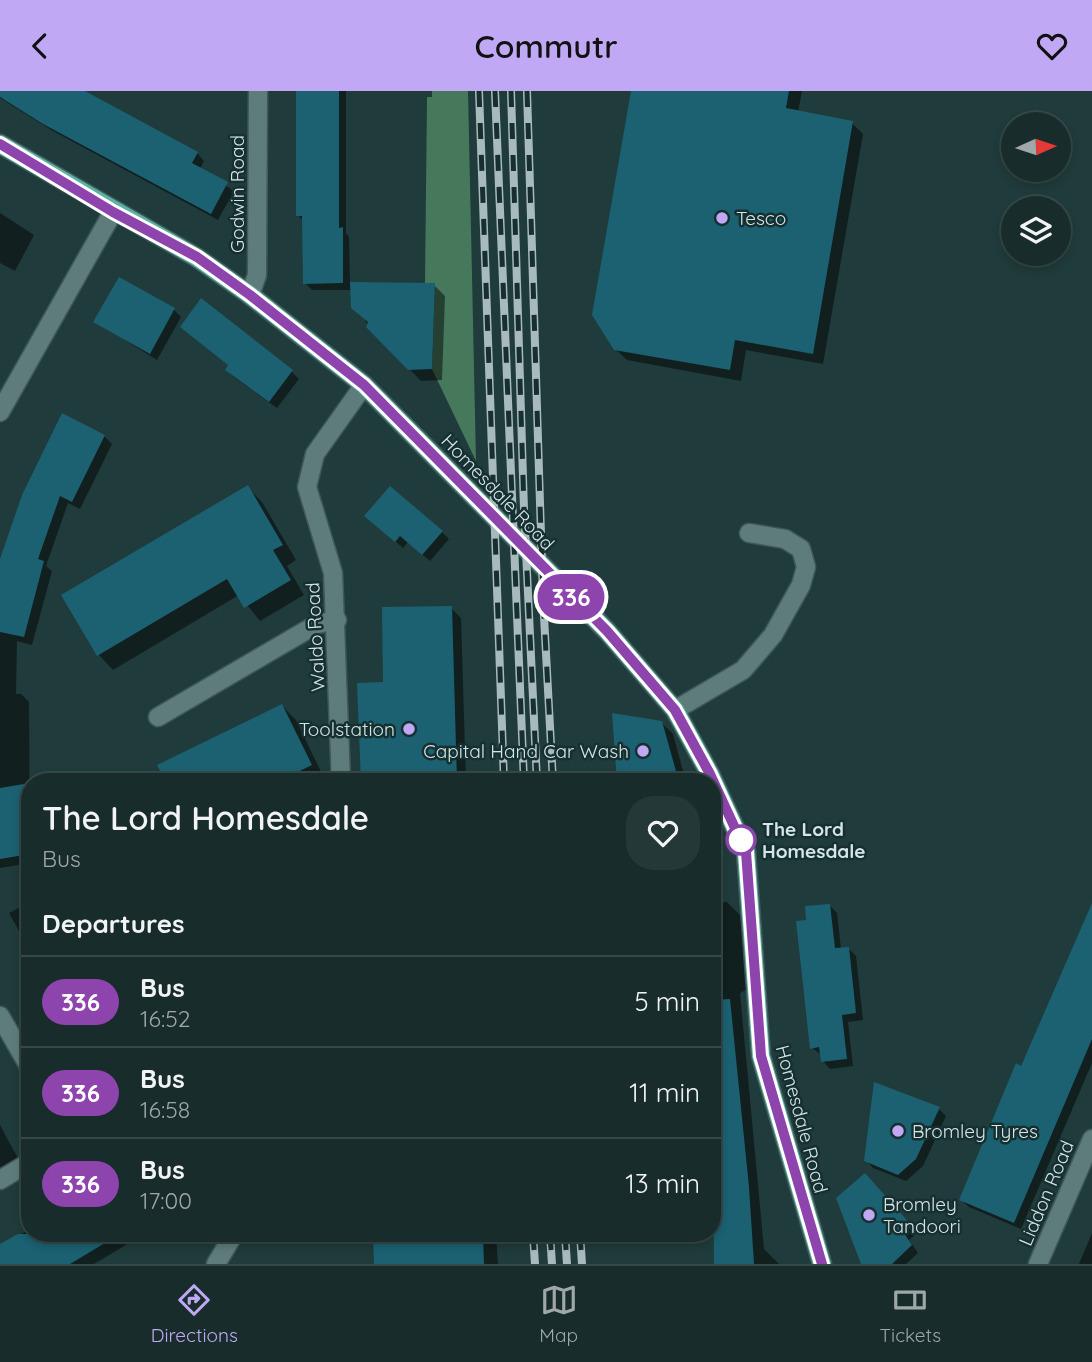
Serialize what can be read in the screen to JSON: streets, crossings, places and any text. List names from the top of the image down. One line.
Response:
{"streets":{"main road":["Homesdale Road"],"street":["Godwin Road","Waldo Road","Liddon Road"]},"crossings":[["Godwin Road","Homesdale Road"],["Homesdale Road","Waldo Road"]],"places":["Tesco","Toolstation","Capital Hand Car Wash","The Lord Homesdale","Bromley Tyres","Bromley Tandoori"],"lines":["bus line 336"],"north":"right","page":{"header":"Commutr","on_map":"336","heading":[["The Lord Homesdale","Bus"],"Departures"],"list":[{"mark":"336","name":"Bus","note":"16:52","value":"5 min"},{"mark":"336","name":"Bus","note":"16:58","value":"11 min"},{"mark":"336","name":"Bus","note":"17:00","value":"13 min"}],"tabs":["Directions","Map","Tickets"]}}
